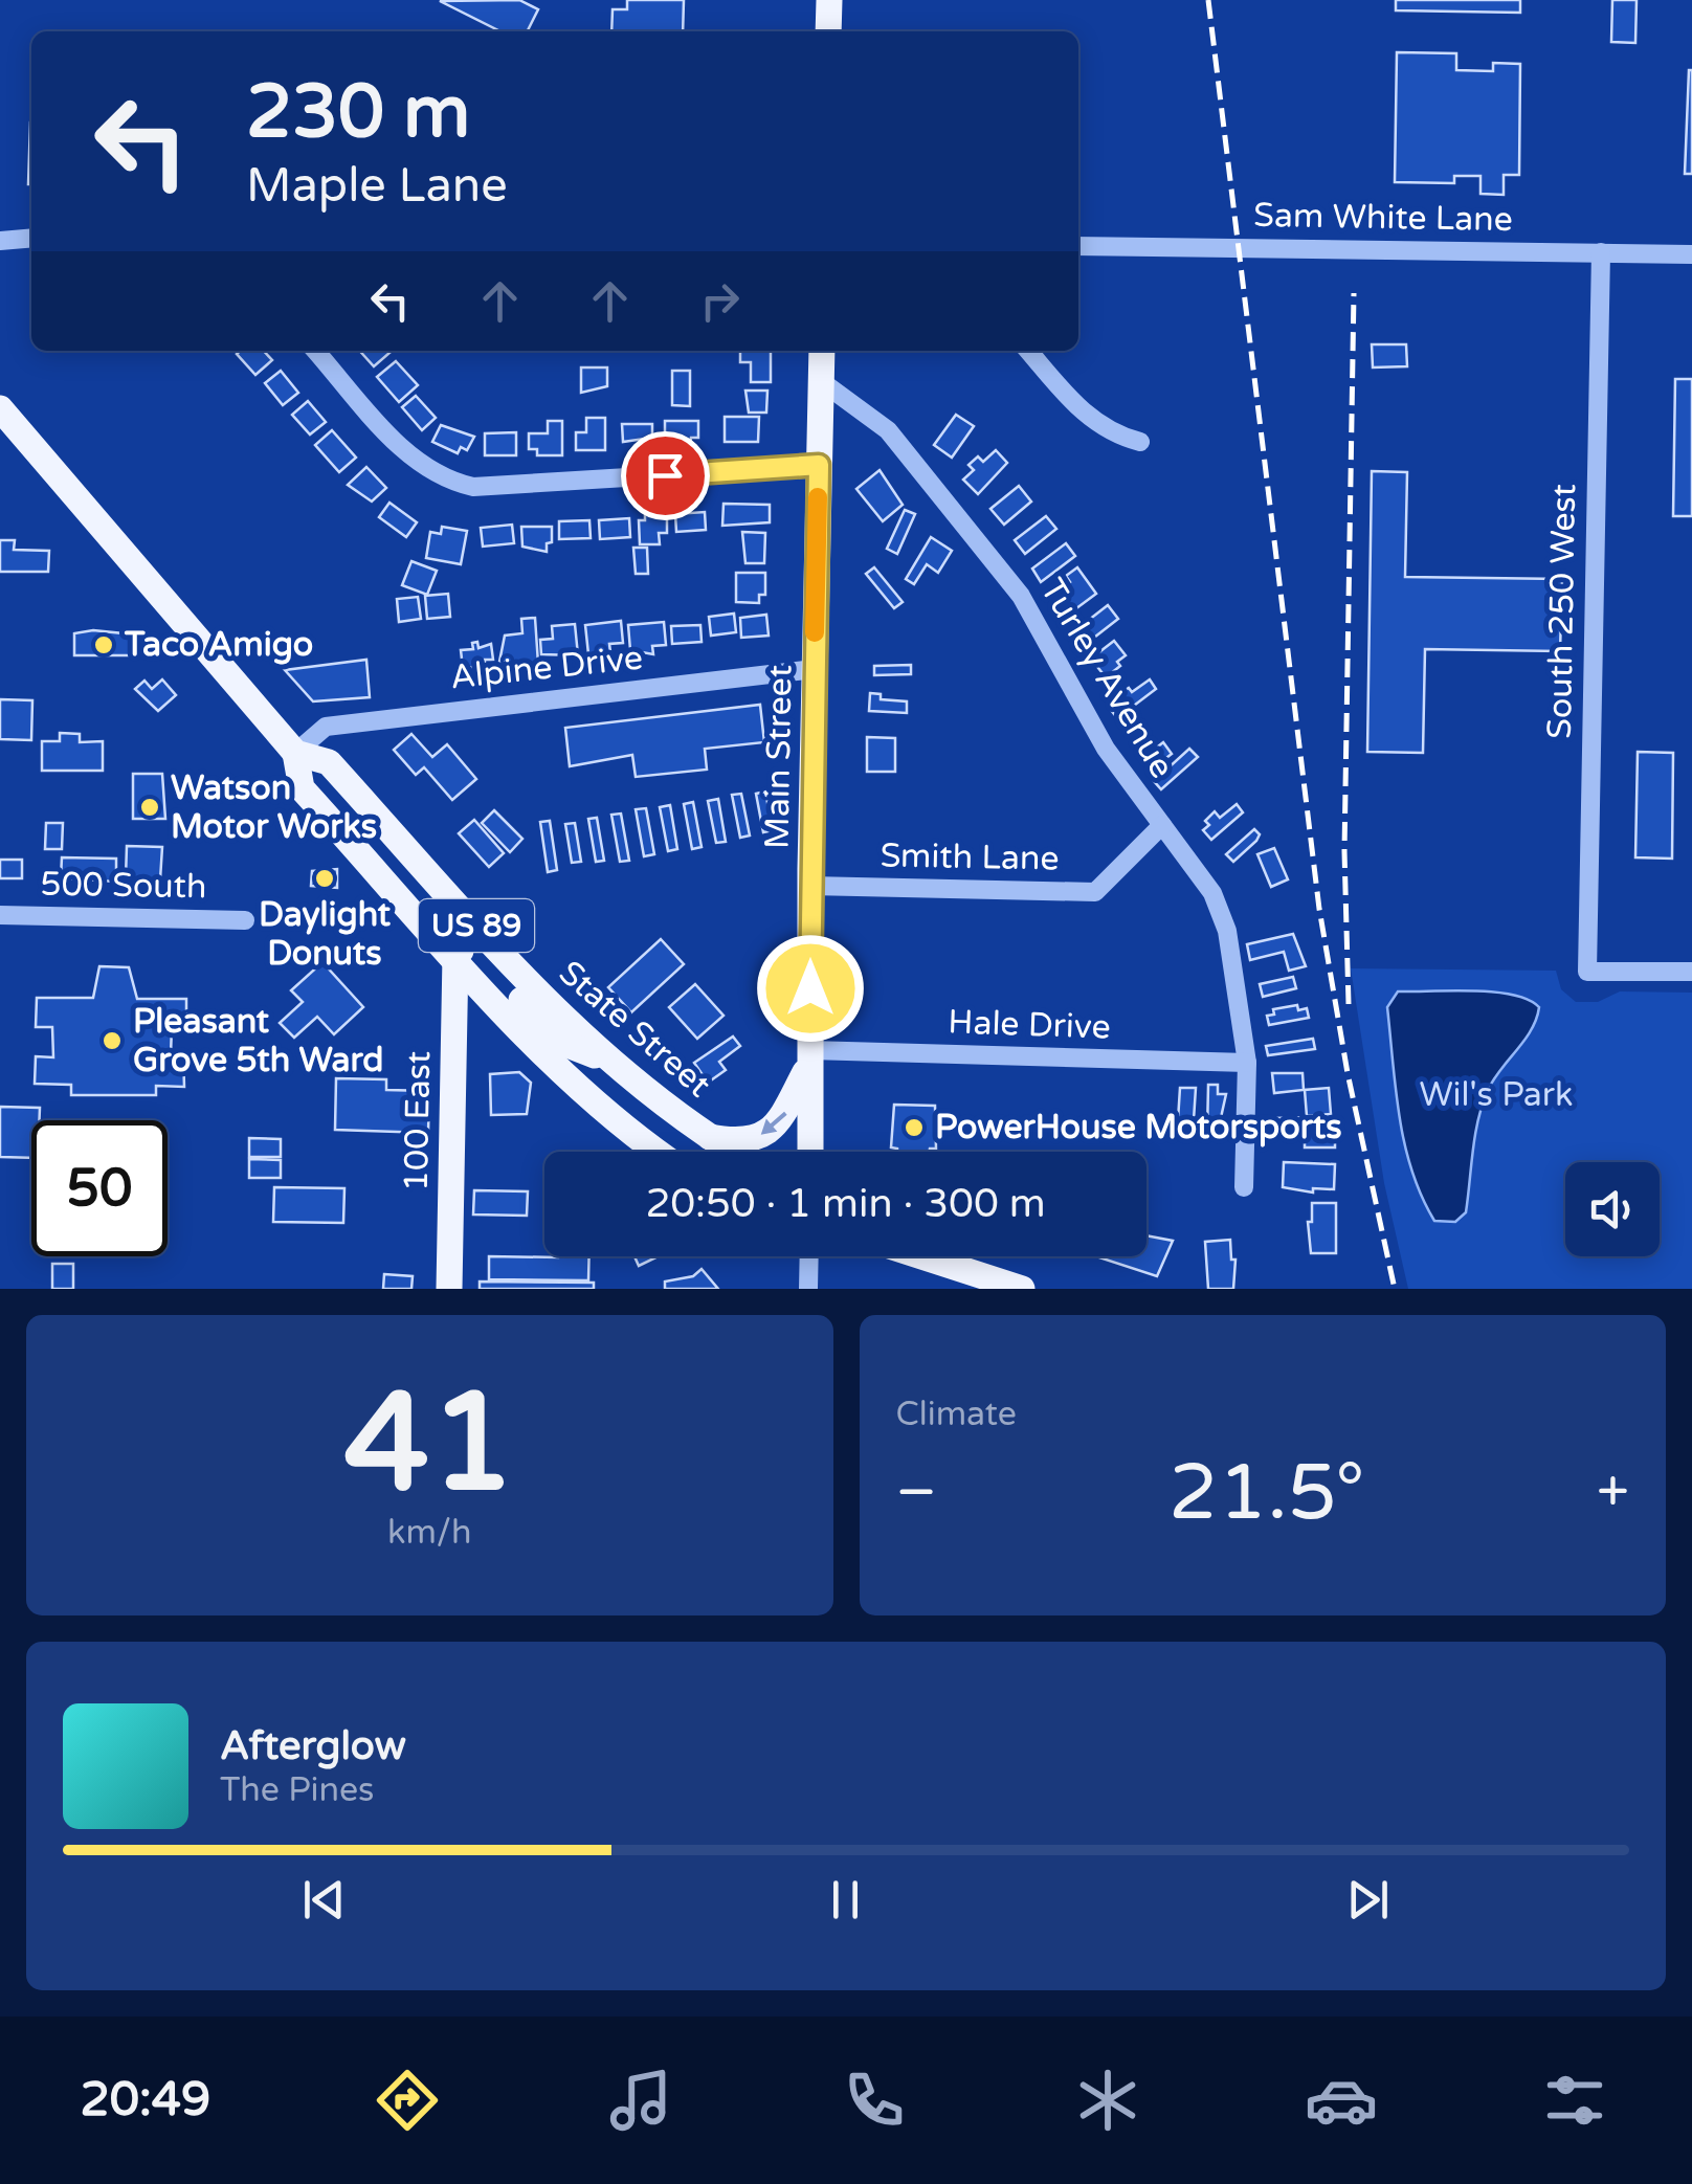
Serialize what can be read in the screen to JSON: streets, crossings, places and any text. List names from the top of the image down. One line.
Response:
{"streets":{"main road":["Main Street","US 89","State Street","100 East"],"street":["Sam White Lane","South 250 West","Alpine Drive","Turley Avenue","Smith Lane","500 South","Hale Drive"]},"crossings":[["Sam White Lane","South 250 West"],["Alpine Drive","Main Street"],["Alpine Drive","State Street"],["Turley Avenue","Main Street"],["Turley Avenue","Smith Lane"],["Turley Avenue","Hale Drive"],["Main Street","Smith Lane"],["Main Street","Hale Drive"],["State Street","100 East"]],"parks":["Wil's Park"],"places":["Taco Amigo","Watson Motor Works","Daylight Donuts","Pleasant Grove 5th Ward","PowerHouse Motorsports"],"page":{"turn":["230 m","Maple Lane"],"limit":"50","trip":"20:50 · 1 min · 300 m","tile":[["41","km/h"],"Climate"],"heat":["−","21.5°","+"],"song":["Afterglow","The Pines"],"tabs":"20:49"}}
